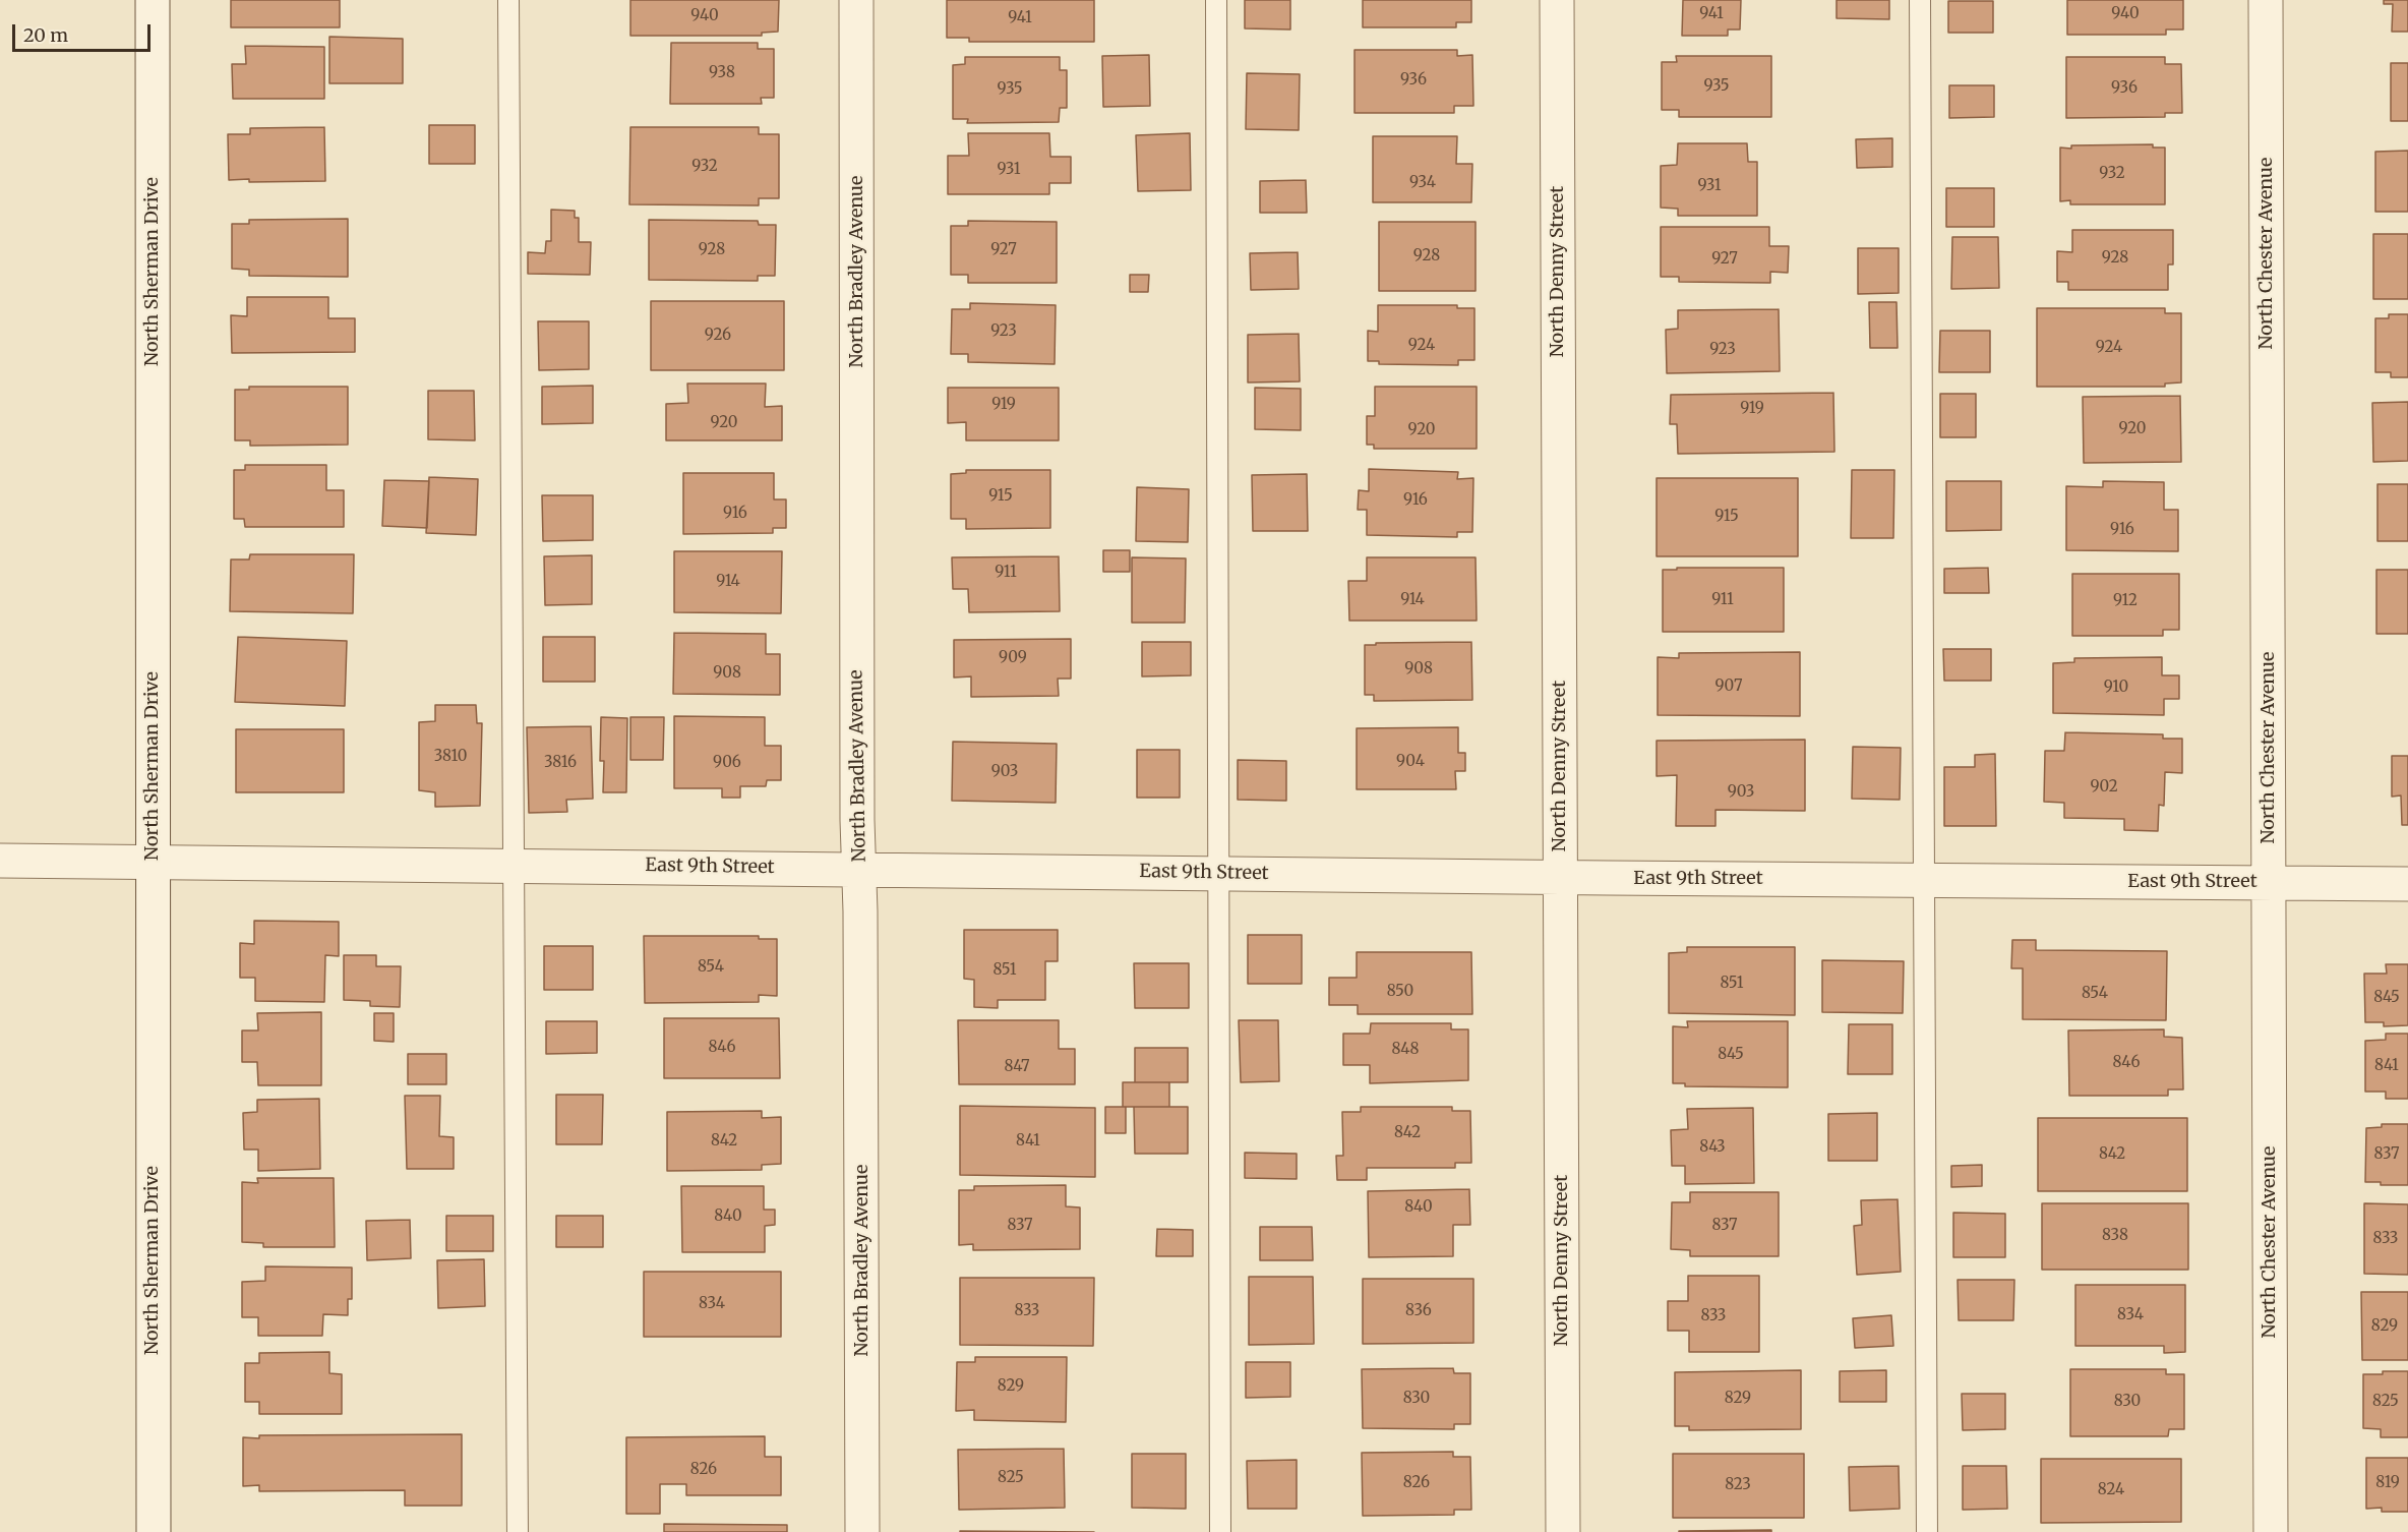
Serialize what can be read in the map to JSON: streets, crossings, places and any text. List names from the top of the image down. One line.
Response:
{"streets":{"street":["North Chester Avenue","North Sherman Drive","North Bradley Avenue","North Denny Street","East 9th Street"]},"crossings":[["North Chester Avenue","East 9th Street"],["North Sherman Drive","East 9th Street"],["North Bradley Avenue","East 9th Street"],["North Denny Street","East 9th Street"]],"house_numbers":["941","940","940","941","938","936","935","936","935","932","931","932","934","931","928","927","928","928","927","923","926","924","924","923","919","919","920","920","920","915","916","916","915","916","911","914","914","911","912","909","908","908","907","910","3810","904","3816","906","903","902","903","854","851","851","850","854","845","846","848","845","846","841","847","842","842","841","843","842","837","840","840","837","837","838","833","834","833","836","834","833","829","829","830","829","830","825","826","825","826","819","823","824"],"scale_bar":"20 m"}
